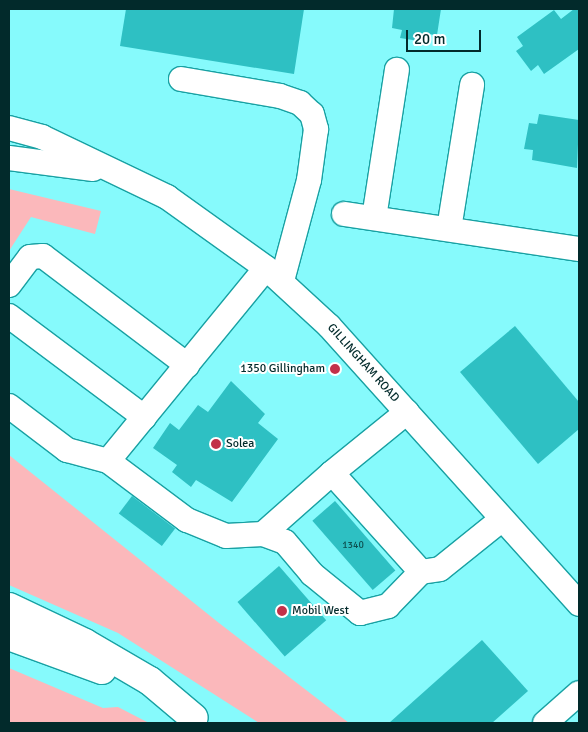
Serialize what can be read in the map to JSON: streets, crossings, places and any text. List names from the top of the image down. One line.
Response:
{"streets":{"street":["GILLINGHAM ROAD"]},"places":["1350 Gillingham","Solea","Mobil West"],"house_numbers":["1340"],"scale_bar":"20 m"}
